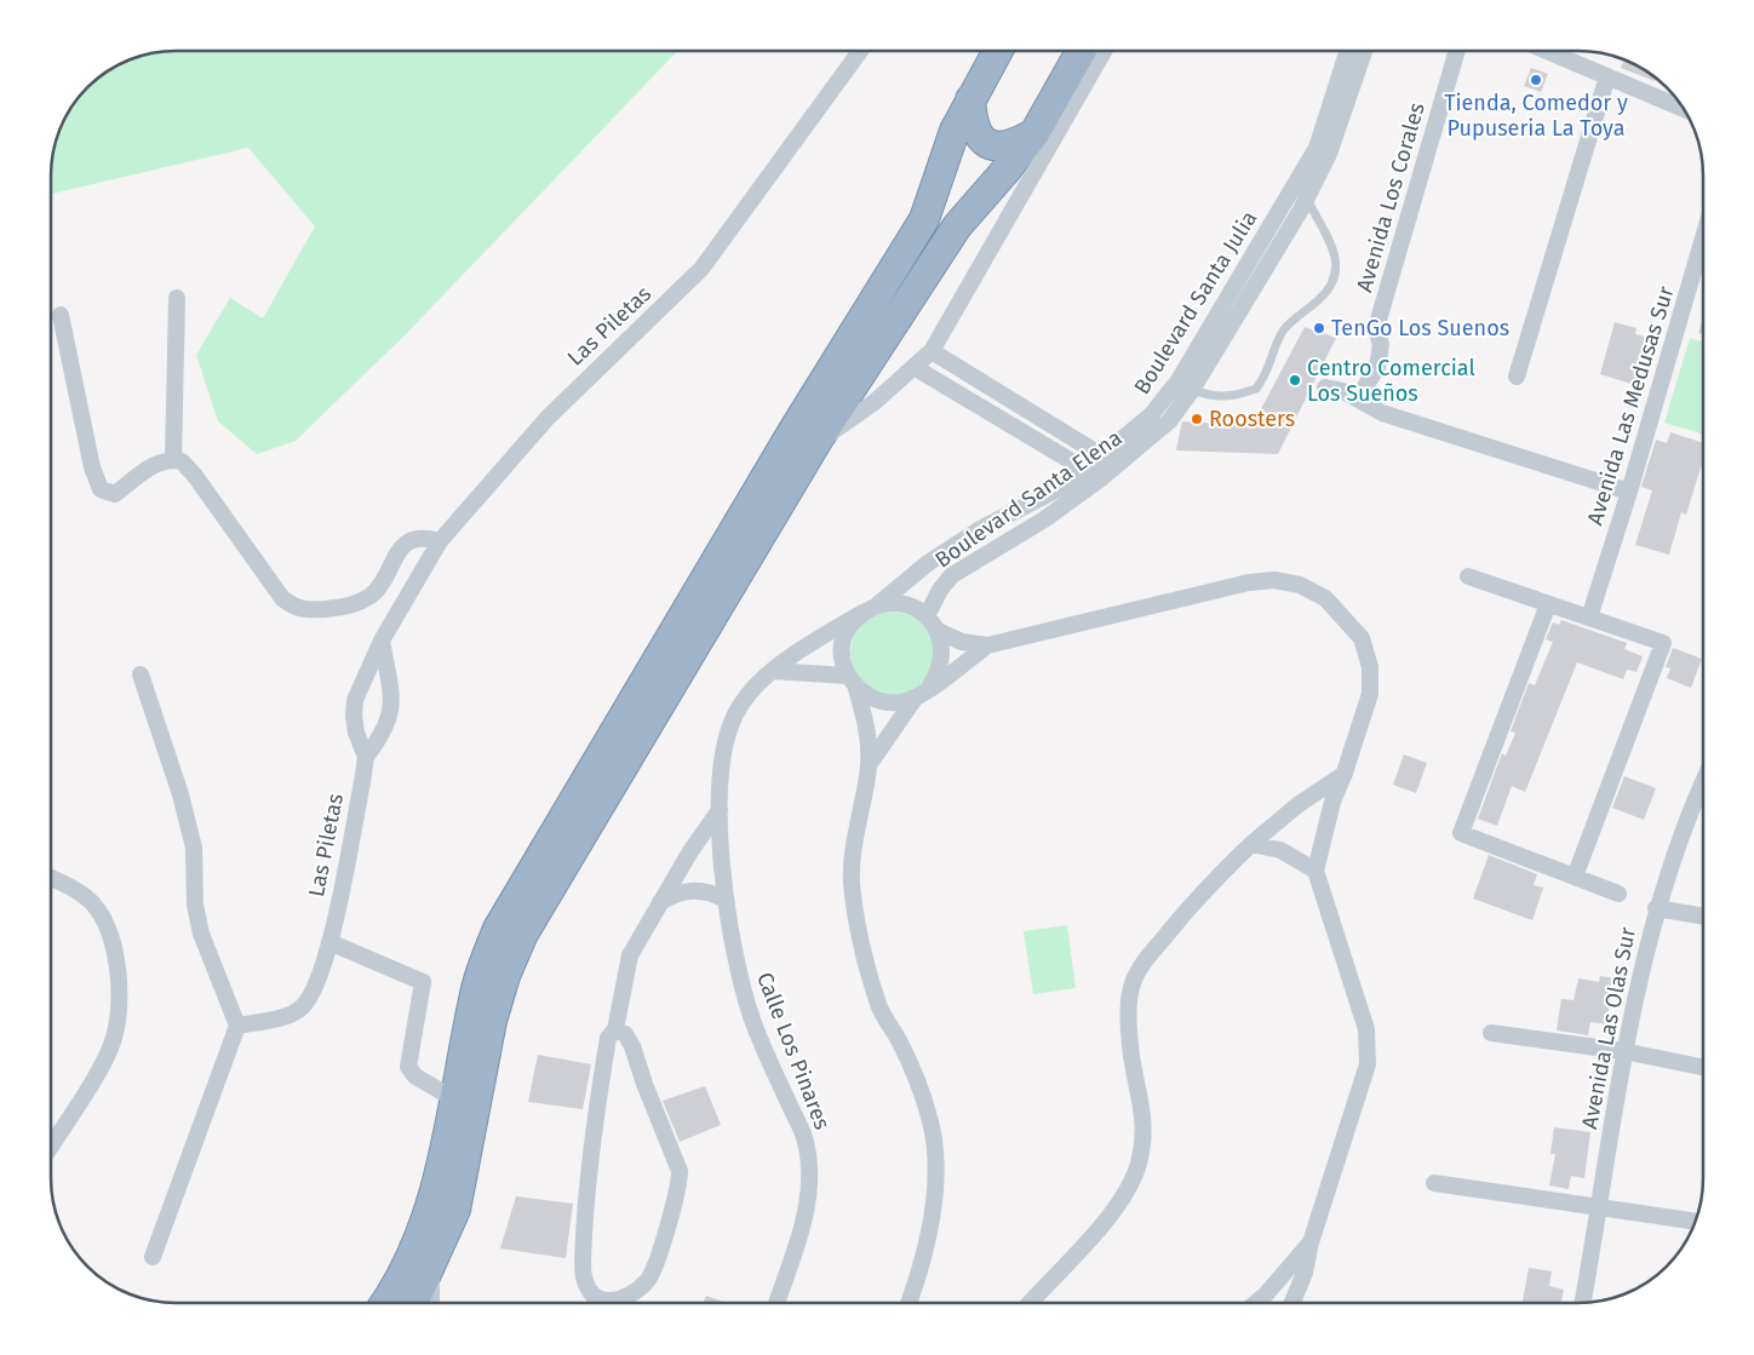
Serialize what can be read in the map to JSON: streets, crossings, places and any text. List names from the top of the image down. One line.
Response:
{"streets":{"street":["Avenida Los Corales","Boulevard Santa Julia","Las Piletas","Avenida Las Medusas Sur","Boulevard Santa Elena","Avenida Las Olas Sur","Calle Los Pinares"]},"crossings":[["Boulevard Santa Julia","Boulevard Santa Elena"],["Boulevard Santa Elena","Calle Los Pinares"]],"places":["Tienda, Comedor y Pupuseria La Toya","TenGo Los Suenos","Centro Comercial Los Sueños","Roosters"]}
